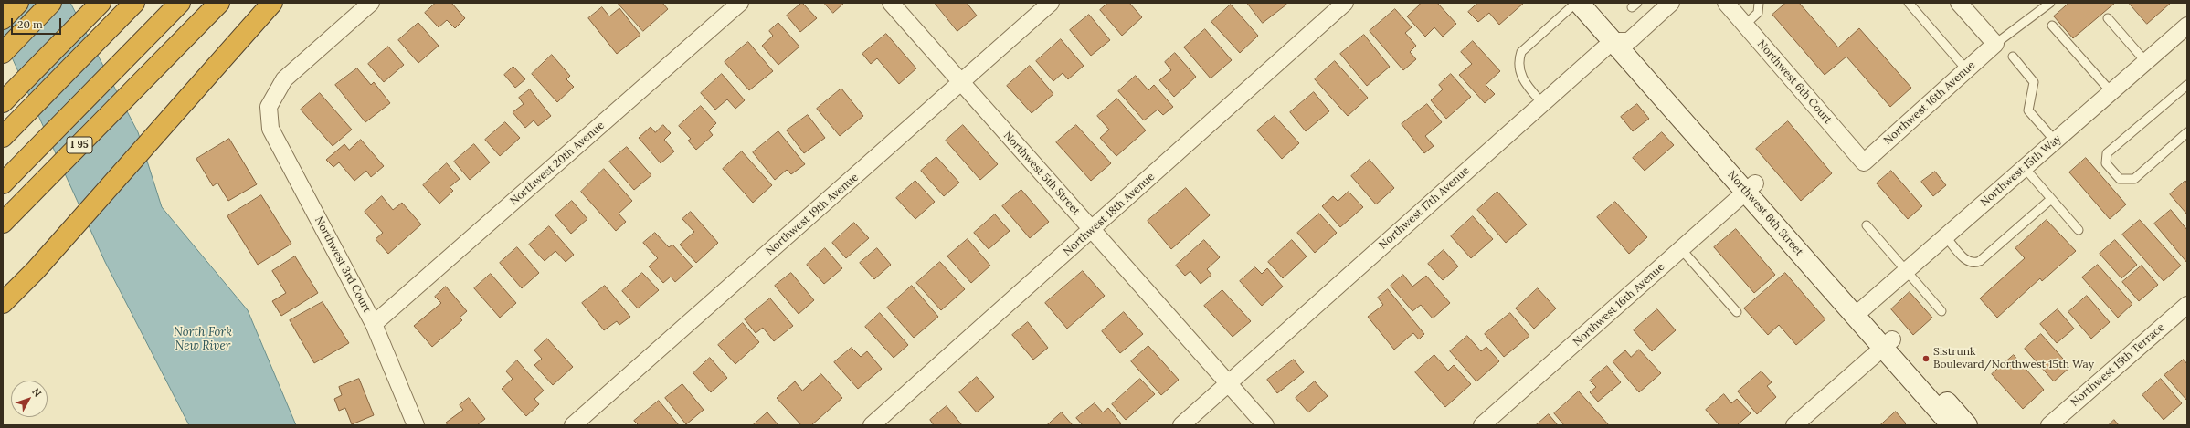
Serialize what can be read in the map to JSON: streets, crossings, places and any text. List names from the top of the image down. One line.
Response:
{"streets":{"highway":["I 95"],"street":["Northwest 6th Court","Northwest 16th Avenue","Northwest 20th Avenue","Northwest 15th Way","Northwest 5th Street","Northwest 17th Avenue","Northwest 6th Street","Northwest 19th Avenue","Northwest 18th Avenue","Northwest 3rd Court","Northwest 15th Terrace"]},"crossings":[["Northwest 6th Court","Northwest 16th Avenue"],["Northwest 16th Avenue","Northwest 6th Street"],["Northwest 20th Avenue","Northwest 3rd Court"],["Northwest 15th Way","Northwest 6th Street"],["Northwest 5th Street","Northwest 17th Avenue"],["Northwest 5th Street","Northwest 19th Avenue"],["Northwest 5th Street","Northwest 18th Avenue"],["Northwest 17th Avenue","Northwest 6th Street"]],"water":["North Fork New River"],"places":["Sistrunk Boulevard/Northwest 15th Way"],"scale_bar":"20 m","north":"top right"}
